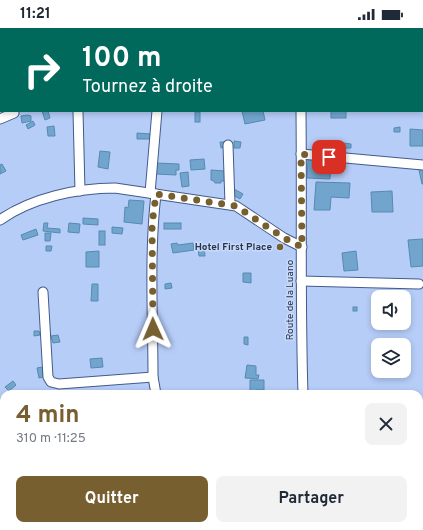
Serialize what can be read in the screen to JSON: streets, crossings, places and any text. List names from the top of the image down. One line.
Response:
{"streets":{"street":["Route de la Luano"]},"places":["Hotel First Place"],"page":{"status":"11:21","turn":["100 m","Tournez à droite"],"heading":["4 min","310 m · 11:25"],"buttons":["Quitter","Partager"]}}
